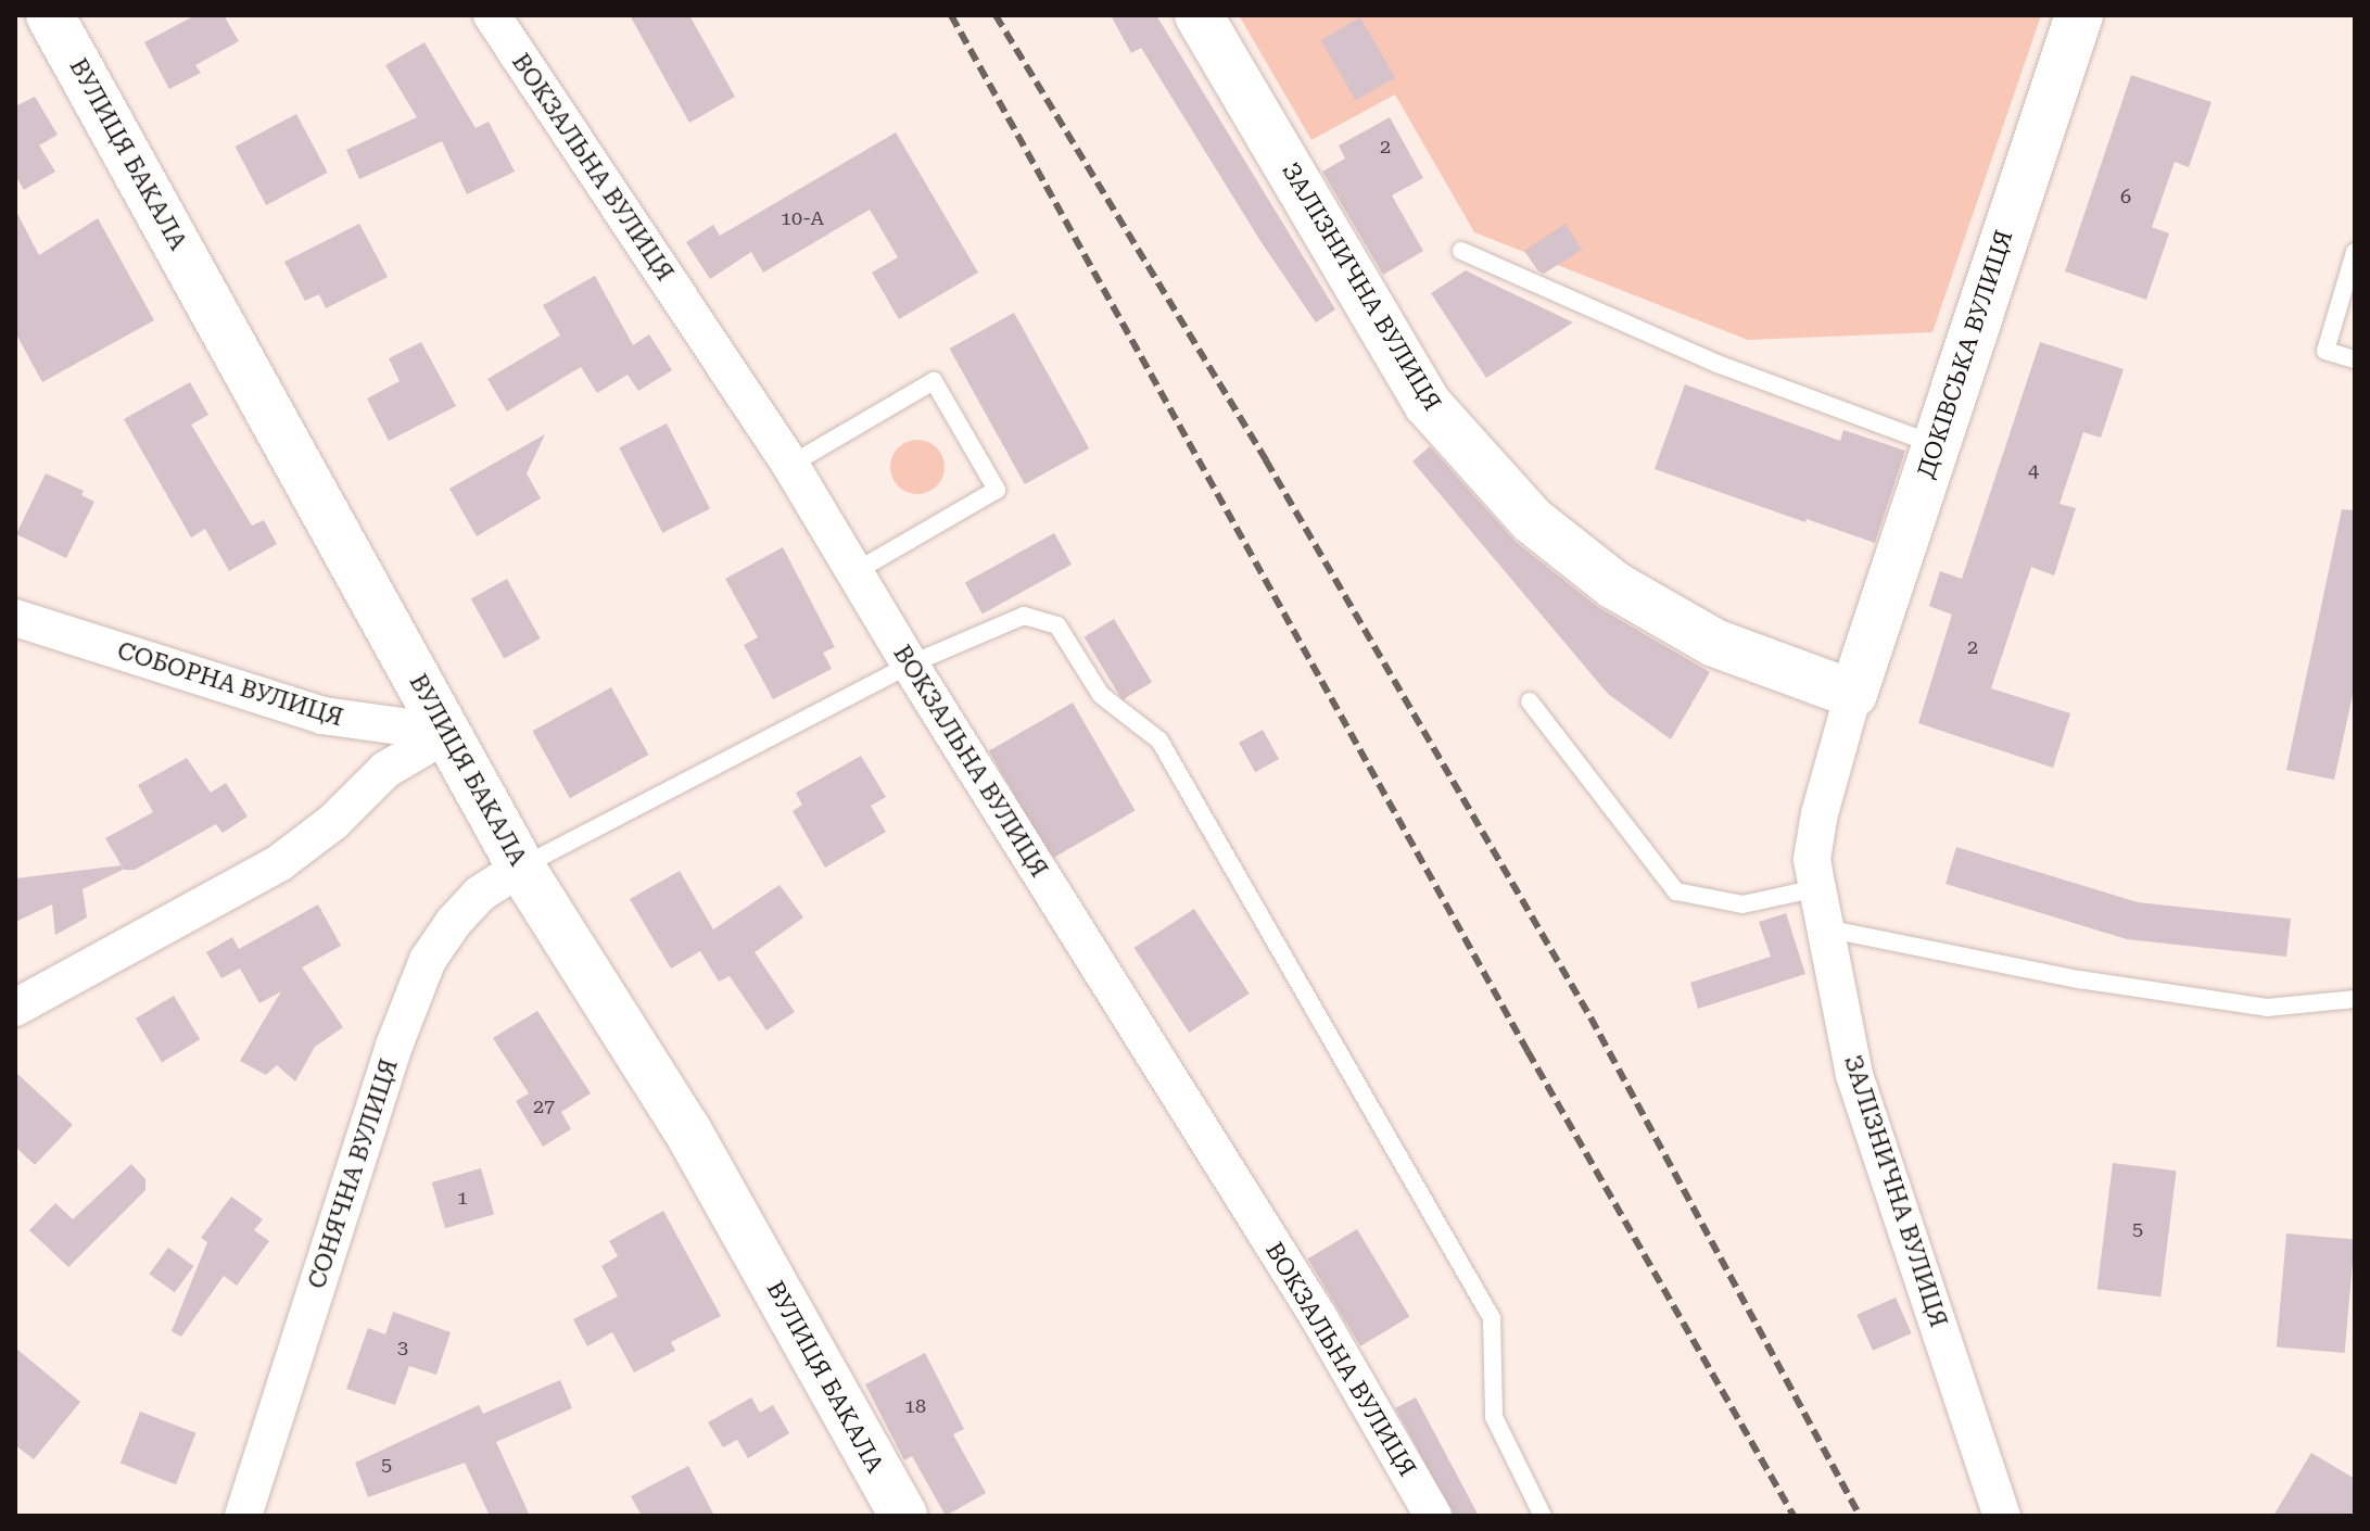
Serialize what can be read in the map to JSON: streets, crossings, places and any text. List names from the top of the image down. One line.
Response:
{"streets":{"street":["ВУЛИЦЯ БАКАЛА","ВОКЗАЛЬНА ВУЛИЦЯ","ЗАЛІЗНИЧНА ВУЛИЦЯ","ДОКІВСЬКА ВУЛИЦЯ","СОБОРНА ВУЛИЦЯ","СОНЯЧНА ВУЛИЦЯ"]},"crossings":[["ВУЛИЦЯ БАКАЛА","СОБОРНА ВУЛИЦЯ"],["ВУЛИЦЯ БАКАЛА","СОНЯЧНА ВУЛИЦЯ"],["ЗАЛІЗНИЧНА ВУЛИЦЯ","ДОКІВСЬКА ВУЛИЦЯ"]],"house_numbers":["2","6","10-А","4","2","27","1","5","3","18","5"]}
